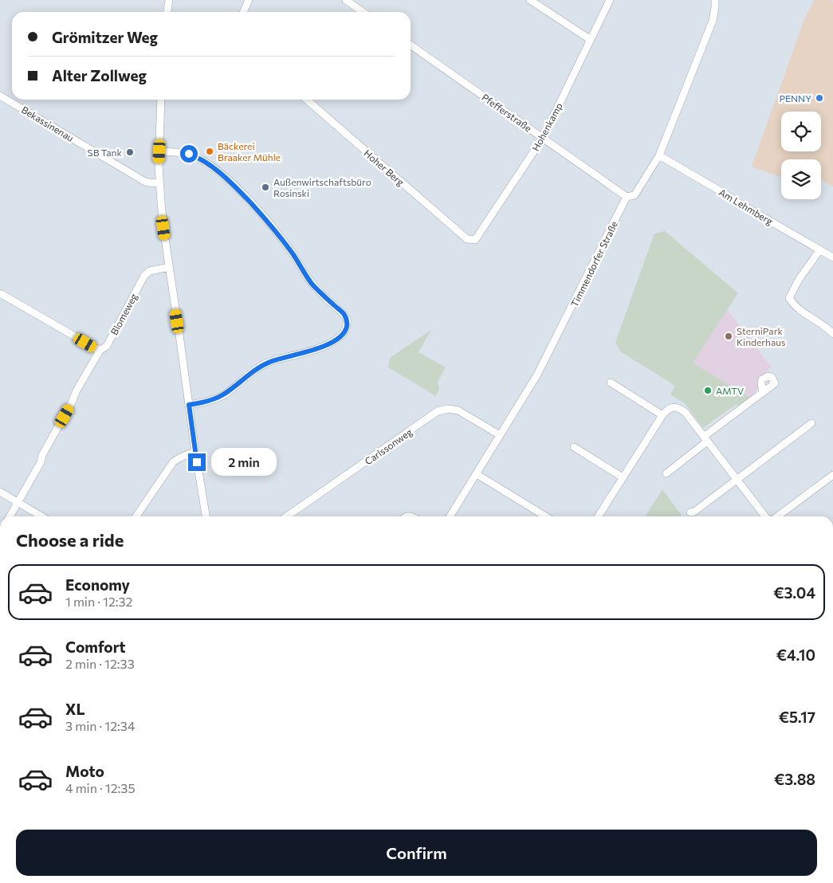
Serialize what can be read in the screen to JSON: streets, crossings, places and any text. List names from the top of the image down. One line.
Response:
{"streets":{"street":["Pfefferstraße","Bekassinenau","Hohenkamp","Hoher Berg","Am Lehmberg","Timmendorfer Straße","Blomeweg","Carlssonweg"]},"crossings":[["Pfefferstraße","Hohenkamp"],["Pfefferstraße","Timmendorfer Straße"],["Hohenkamp","Hoher Berg"],["Am Lehmberg","Timmendorfer Straße"],["Timmendorfer Straße","Carlssonweg"]],"places":["PENNY","Bäckerei Braaker Mühle","SB Tank","Außenwirtschaftsbüro Rosinski","SterniPark Kinderhaus","AMTV"],"page":{"banner":["Grömitzer Weg","Alter Zollweg"],"bubble":"2 min","heading":"Choose a ride","list":[{"name":"Economy","note":"1 min · 12:32","value":"€3.04"},{"name":"Comfort","note":"2 min · 12:33","value":"€4.10"},{"name":"XL","note":"3 min · 12:34","value":"€5.17"},{"name":"Moto","note":"4 min · 12:35","value":"€3.88"}],"buttons":"Confirm"}}
